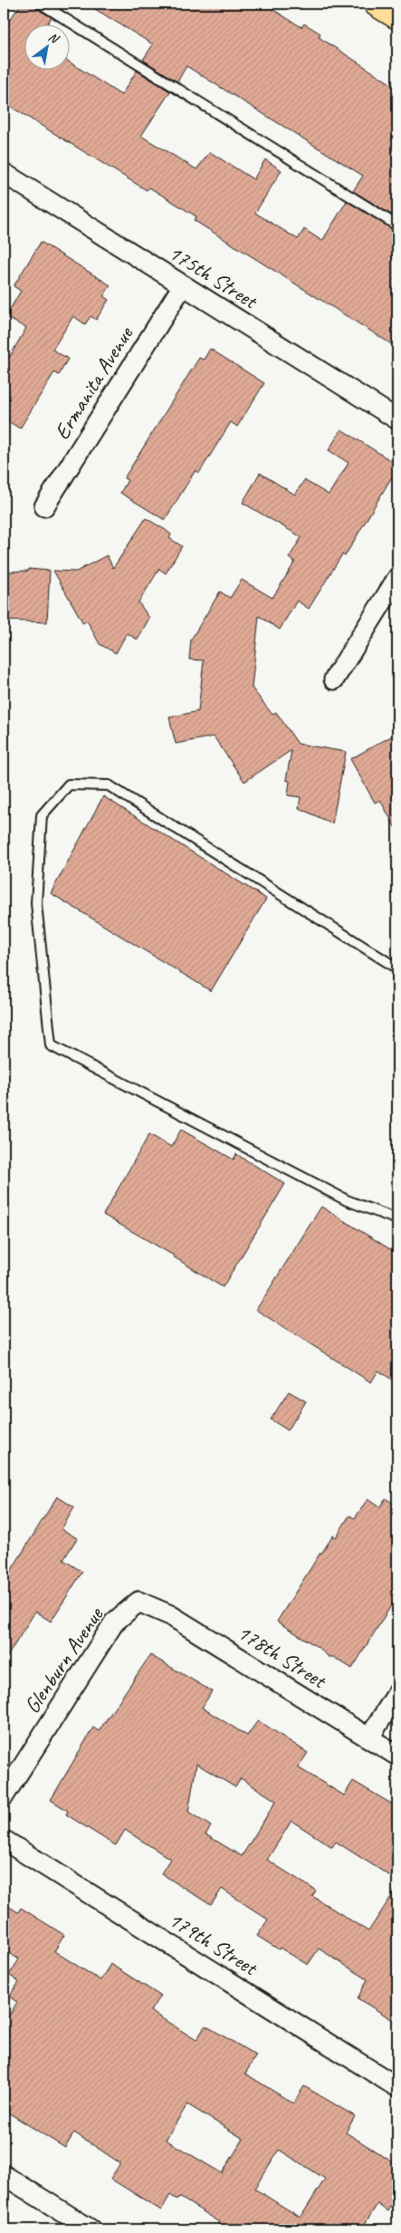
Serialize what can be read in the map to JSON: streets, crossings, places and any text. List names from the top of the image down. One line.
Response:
{"streets":{"street":["175th Street","Ermanita Avenue","178th Street","Glenburn Avenue","179th Street"]},"crossings":[["175th Street","Ermanita Avenue"],["178th Street","Glenburn Avenue"]],"north":"top right"}
